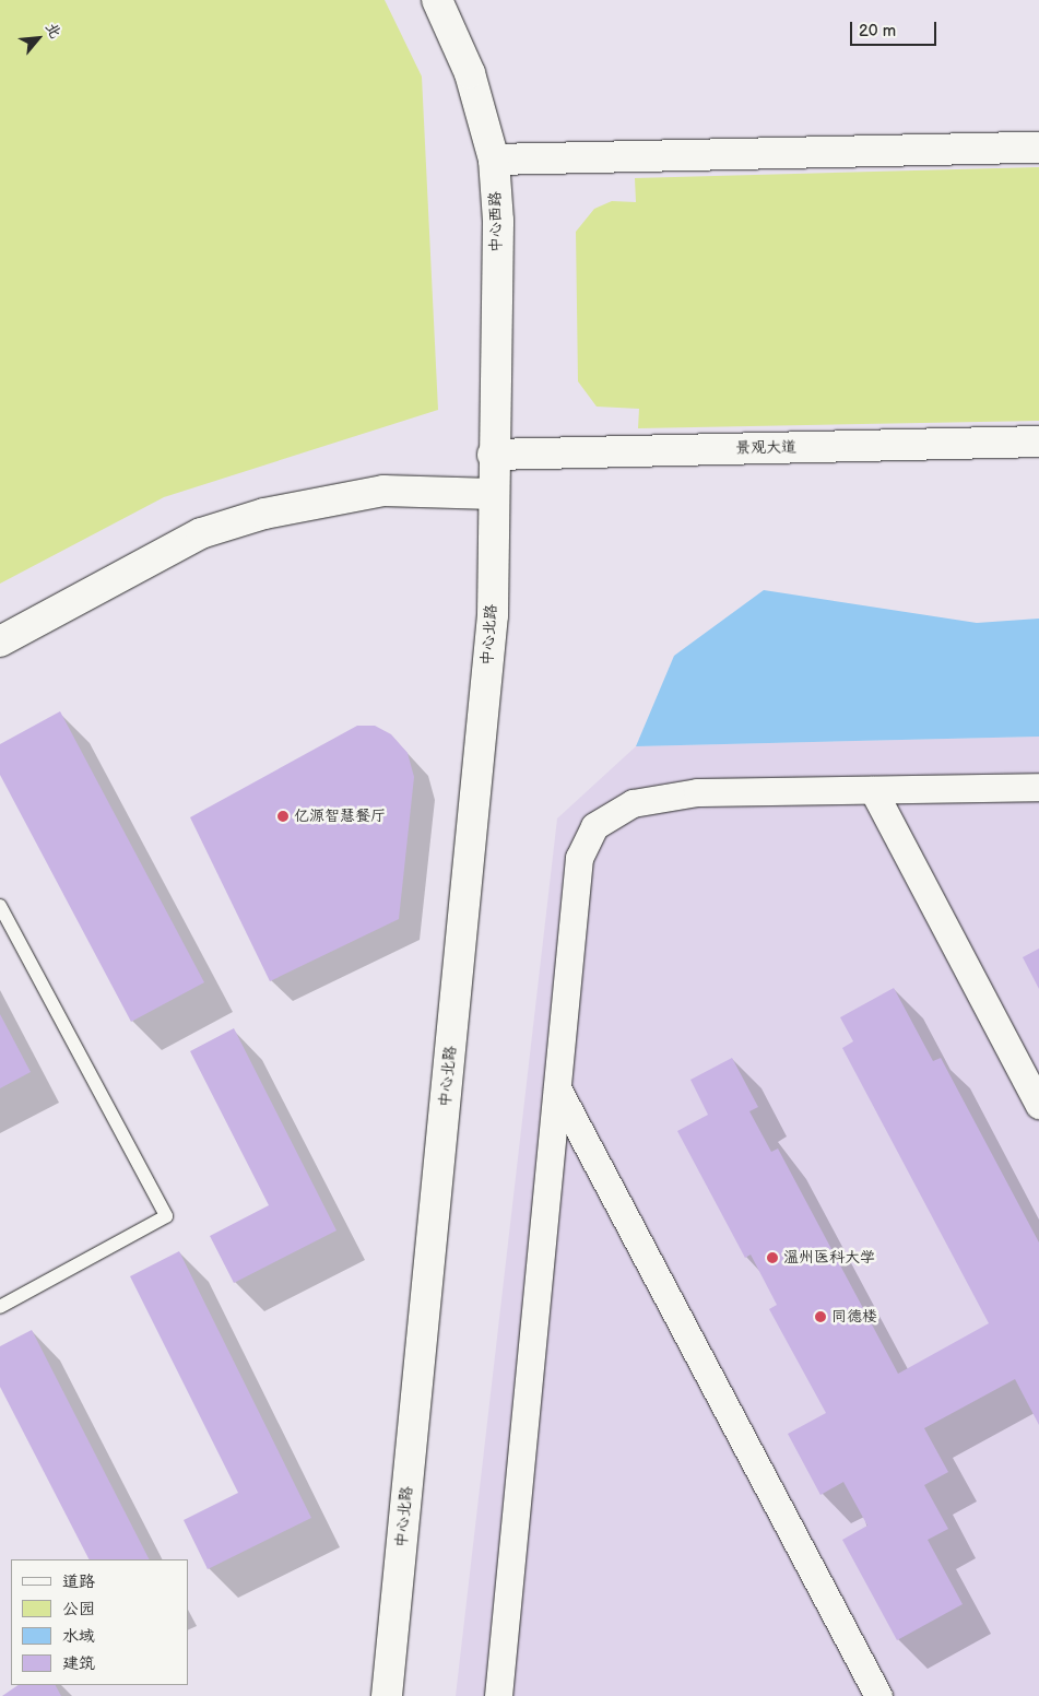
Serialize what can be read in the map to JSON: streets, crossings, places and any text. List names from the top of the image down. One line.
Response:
{"streets":{"main road":["中心西路","景观大道","中心北路"]},"crossings":[["中心西路","景观大道"],["中心西路","中心北路"],["景观大道","中心北路"]],"places":["亿源智慧餐厅","温州医科大学","同德楼"],"legend":["道路","公园","水域","建筑"],"scale_bar":"20 m","north":"top right"}
